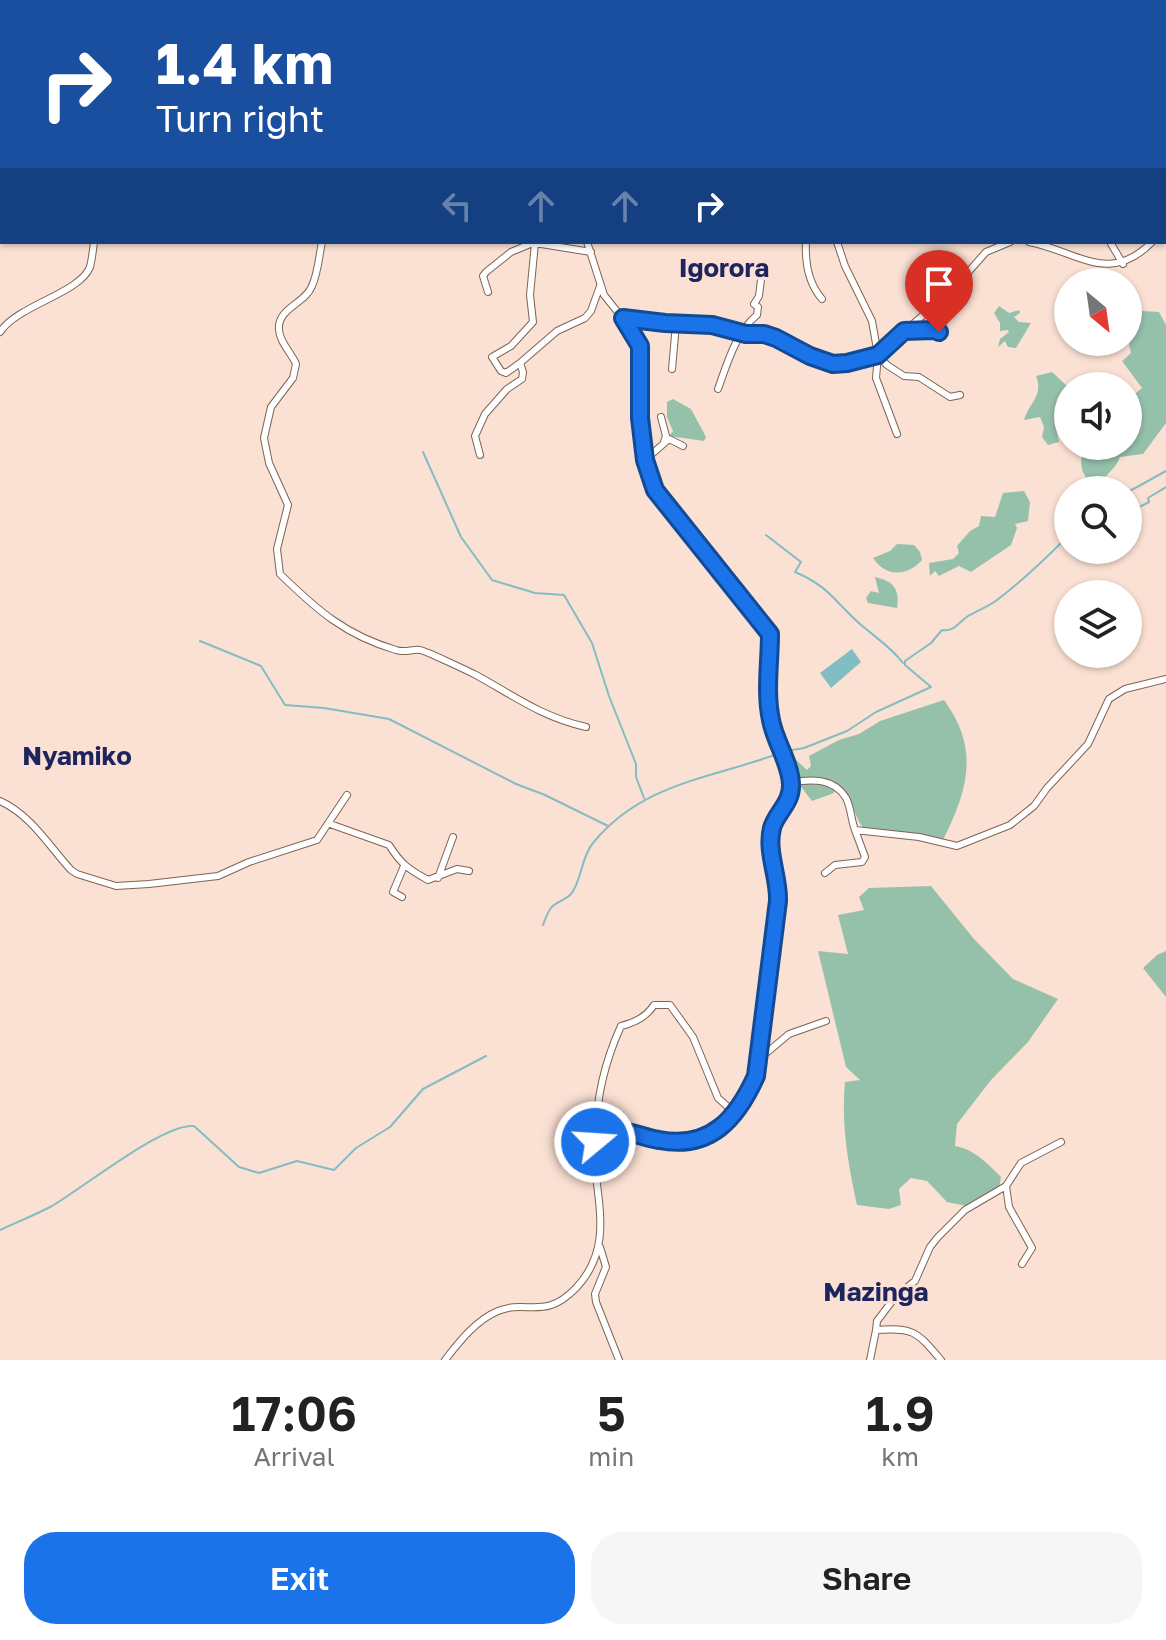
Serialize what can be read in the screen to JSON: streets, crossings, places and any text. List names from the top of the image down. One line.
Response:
{"districts":["Igorora","Nyamiko","Mazinga"],"north":"bottom right","page":{"turn":["1.4 km","Turn right"],"eta":["17:06","Arrival","5","min","1.9","km"],"buttons":["Exit","Share"]}}
